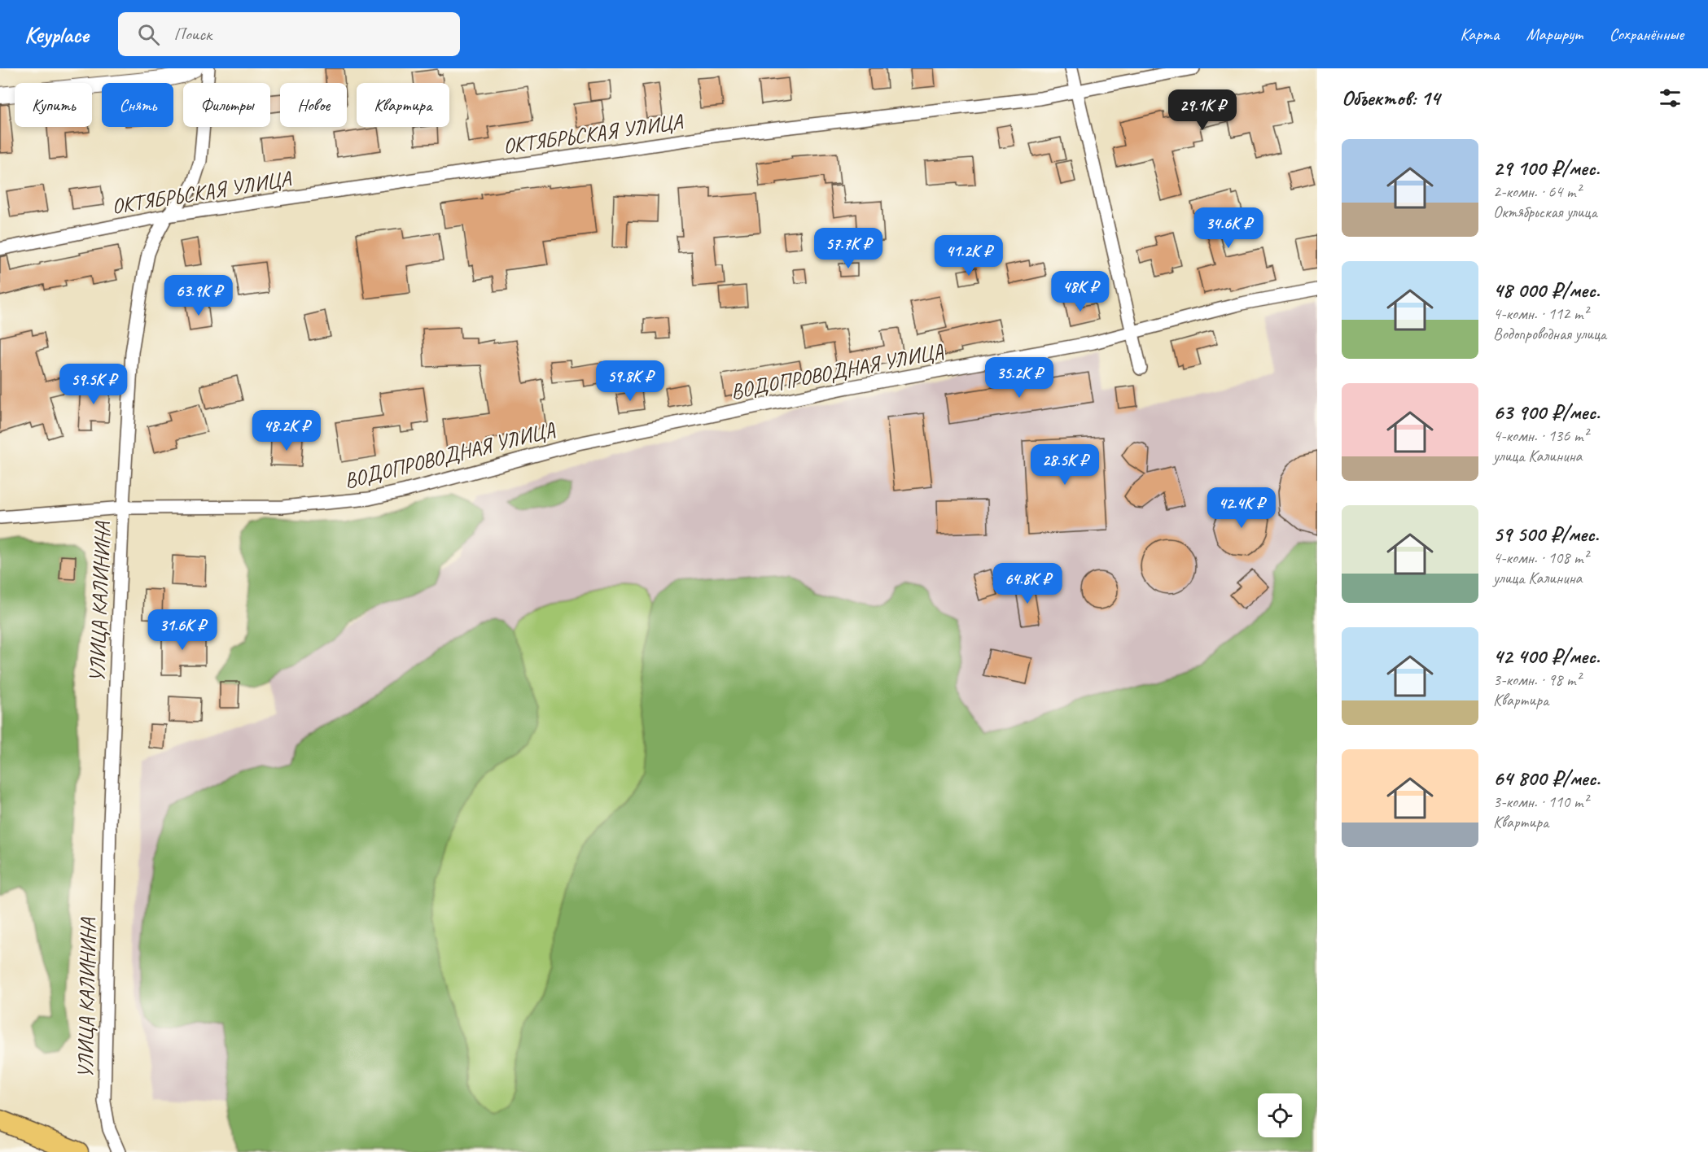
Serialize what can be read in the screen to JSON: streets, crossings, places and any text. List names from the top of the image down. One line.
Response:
{"streets":{"street":["ОКТЯБРЬСКАЯ УЛИЦА","ВОДОПРОВОДНАЯ УЛИЦА","УЛИЦА КАЛИНИНА"]},"crossings":[["ОКТЯБРЬСКАЯ УЛИЦА","УЛИЦА КАЛИНИНА"],["ВОДОПРОВОДНАЯ УЛИЦА","УЛИЦА КАЛИНИНА"]],"page":{"header":"Keyplace","search":"Поиск","nav":["Карта","Маршрут","Сохранённые"],"heading":"Объектов: 14","chip":["Купить","Снять","Фильтры","Новое","Квартира"],"price":["29.1K ₽","34.6K ₽","57.7K ₽","41.2K ₽","48K ₽","63.9K ₽","35.2K ₽","59.8K ₽","59.5K ₽","48.2K ₽","28.5K ₽","42.4K ₽","64.8K ₽","31.6K ₽"],"list":[{"name":"29 100 ₽/мес.","note":"2-комн. · 64 m² · Октябрьская улица"},{"name":"48 000 ₽/мес.","note":"4-комн. · 112 m² · Водопроводная улица"},{"name":"63 900 ₽/мес.","note":"4-комн. · 136 m² · улица Калинина"},{"name":"59 500 ₽/мес.","note":"4-комн. · 108 m² · улица Калинина"},{"name":"42 400 ₽/мес.","note":"3-комн. · 98 m² · Квартира"},{"name":"64 800 ₽/мес.","note":"3-комн. · 110 m² · Квартира"}]}}
